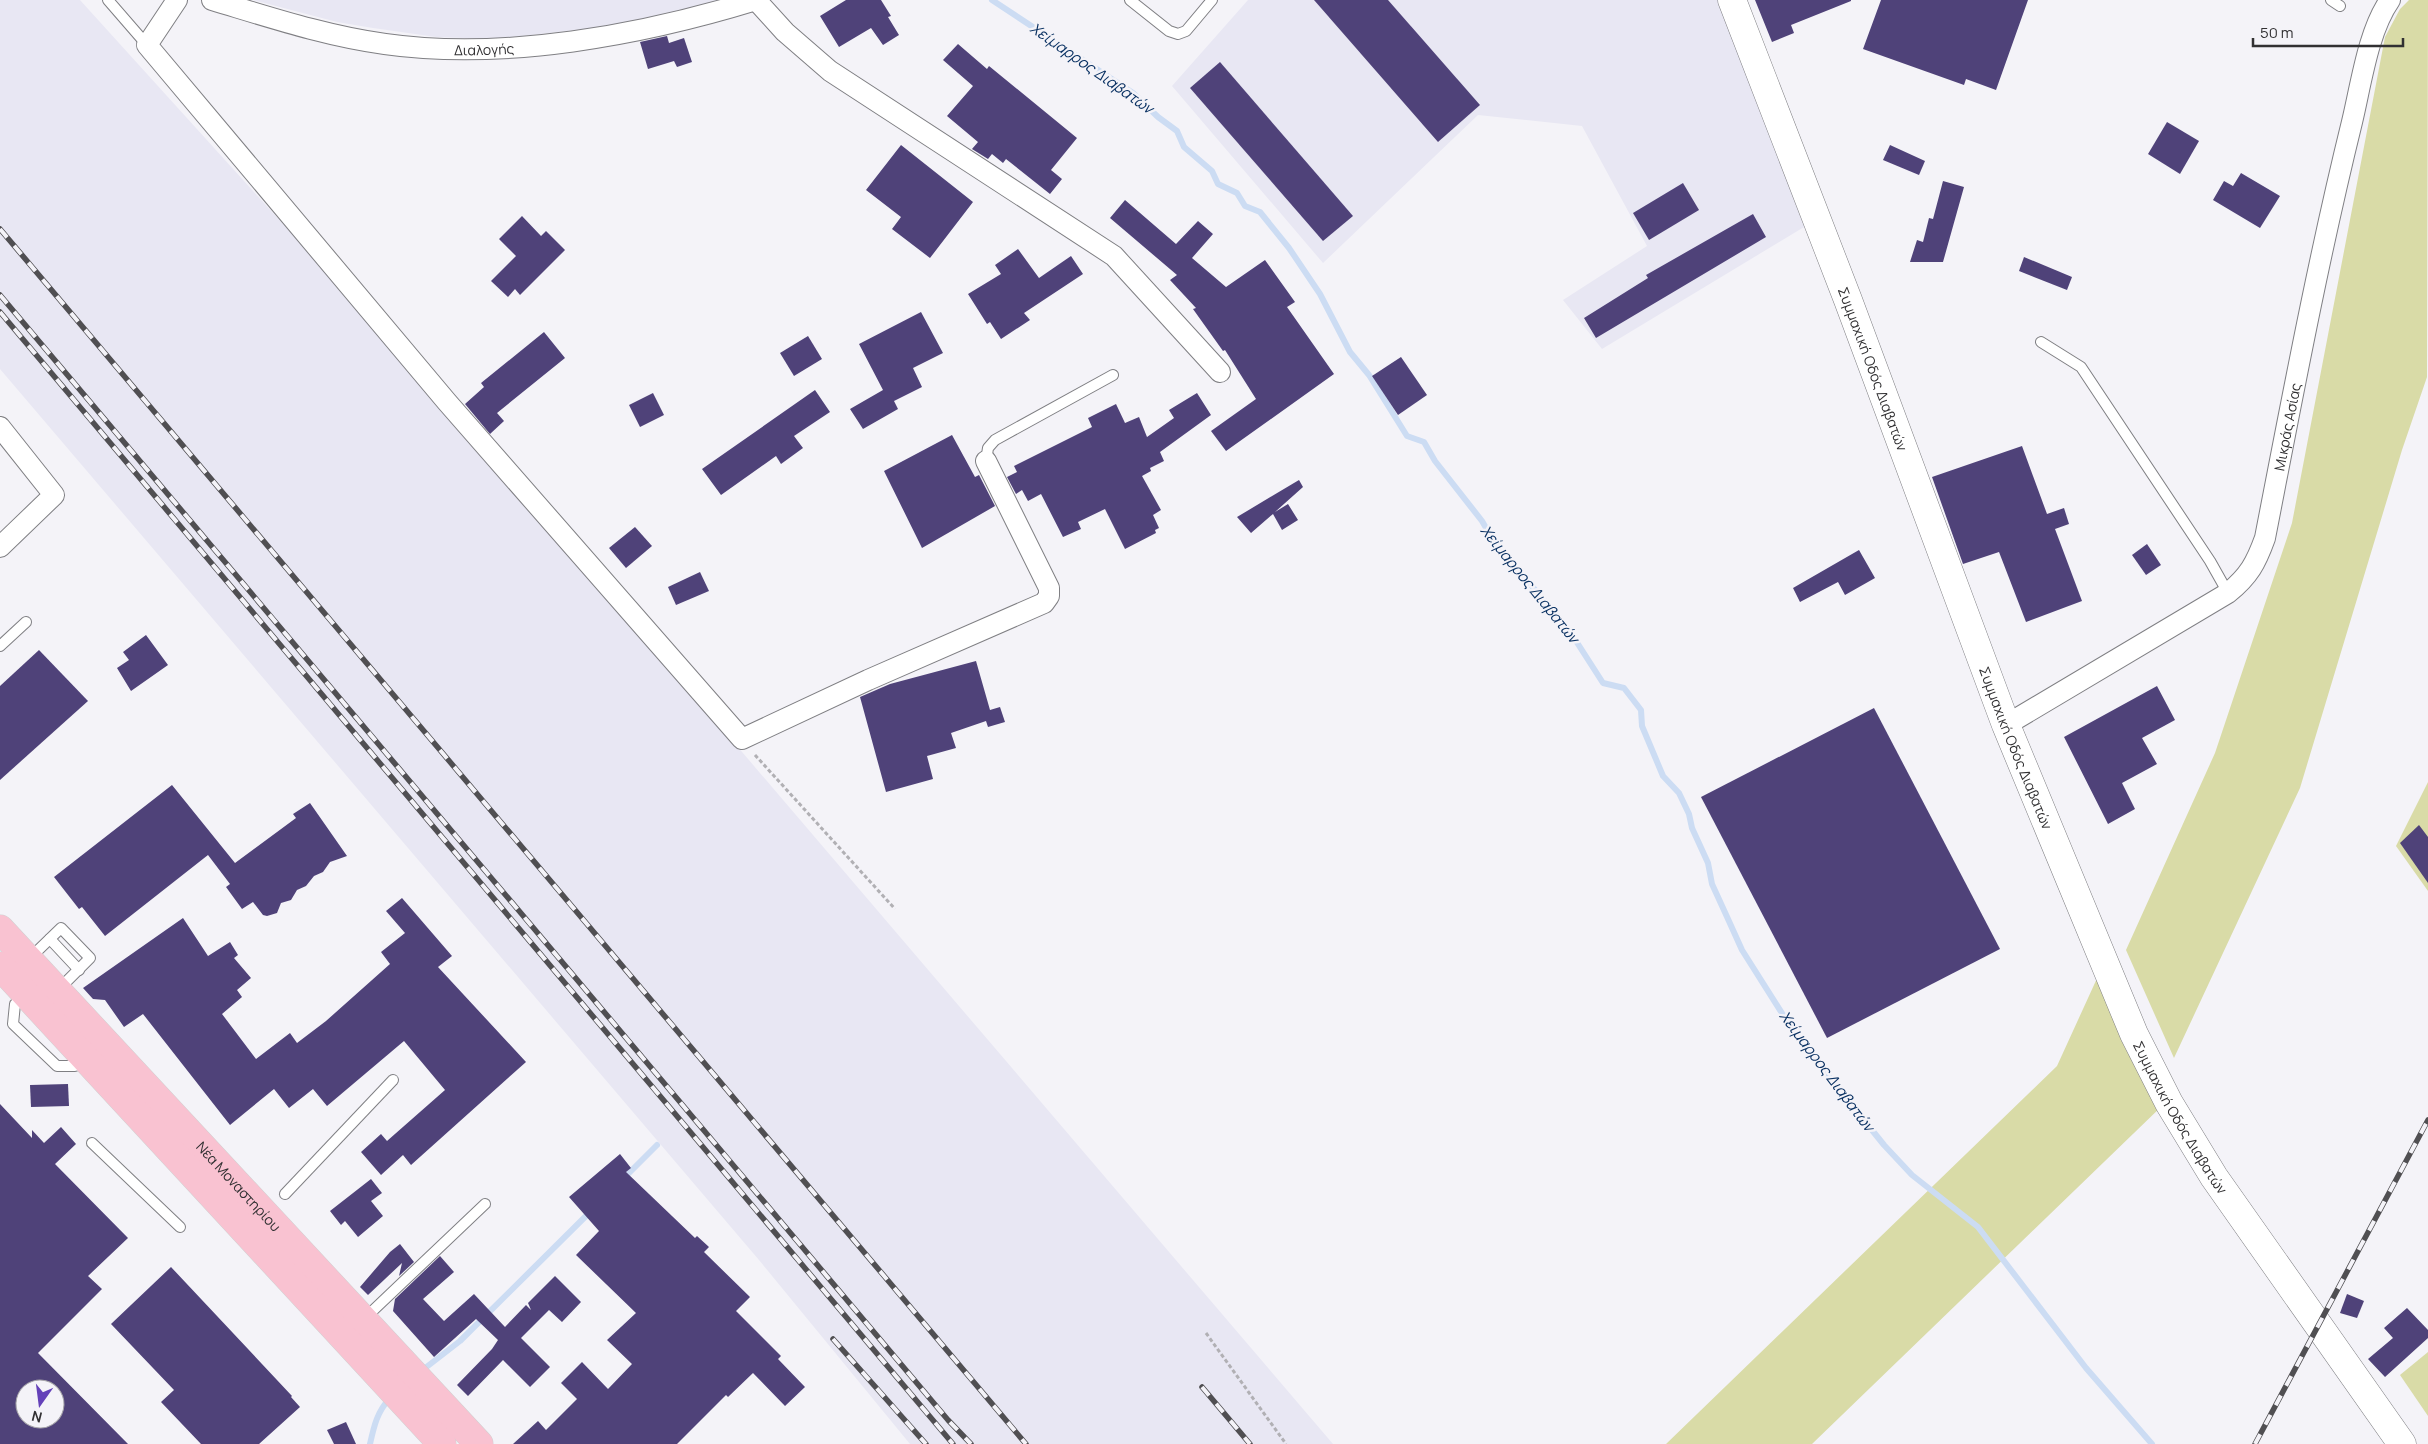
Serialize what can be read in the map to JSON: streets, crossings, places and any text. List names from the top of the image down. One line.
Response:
{"streets":{"main road":["Νέα Μοναστηρίου"],"street":["Διαλογής","Συμμαχική Οδός Διαβατών","Μικράς Ασίας"]},"crossings":[["Συμμαχική Οδός Διαβατών","Μικράς Ασίας"]],"water":["Χείμαρρος Διαβατών"],"scale_bar":"50 m","north":"bottom"}
